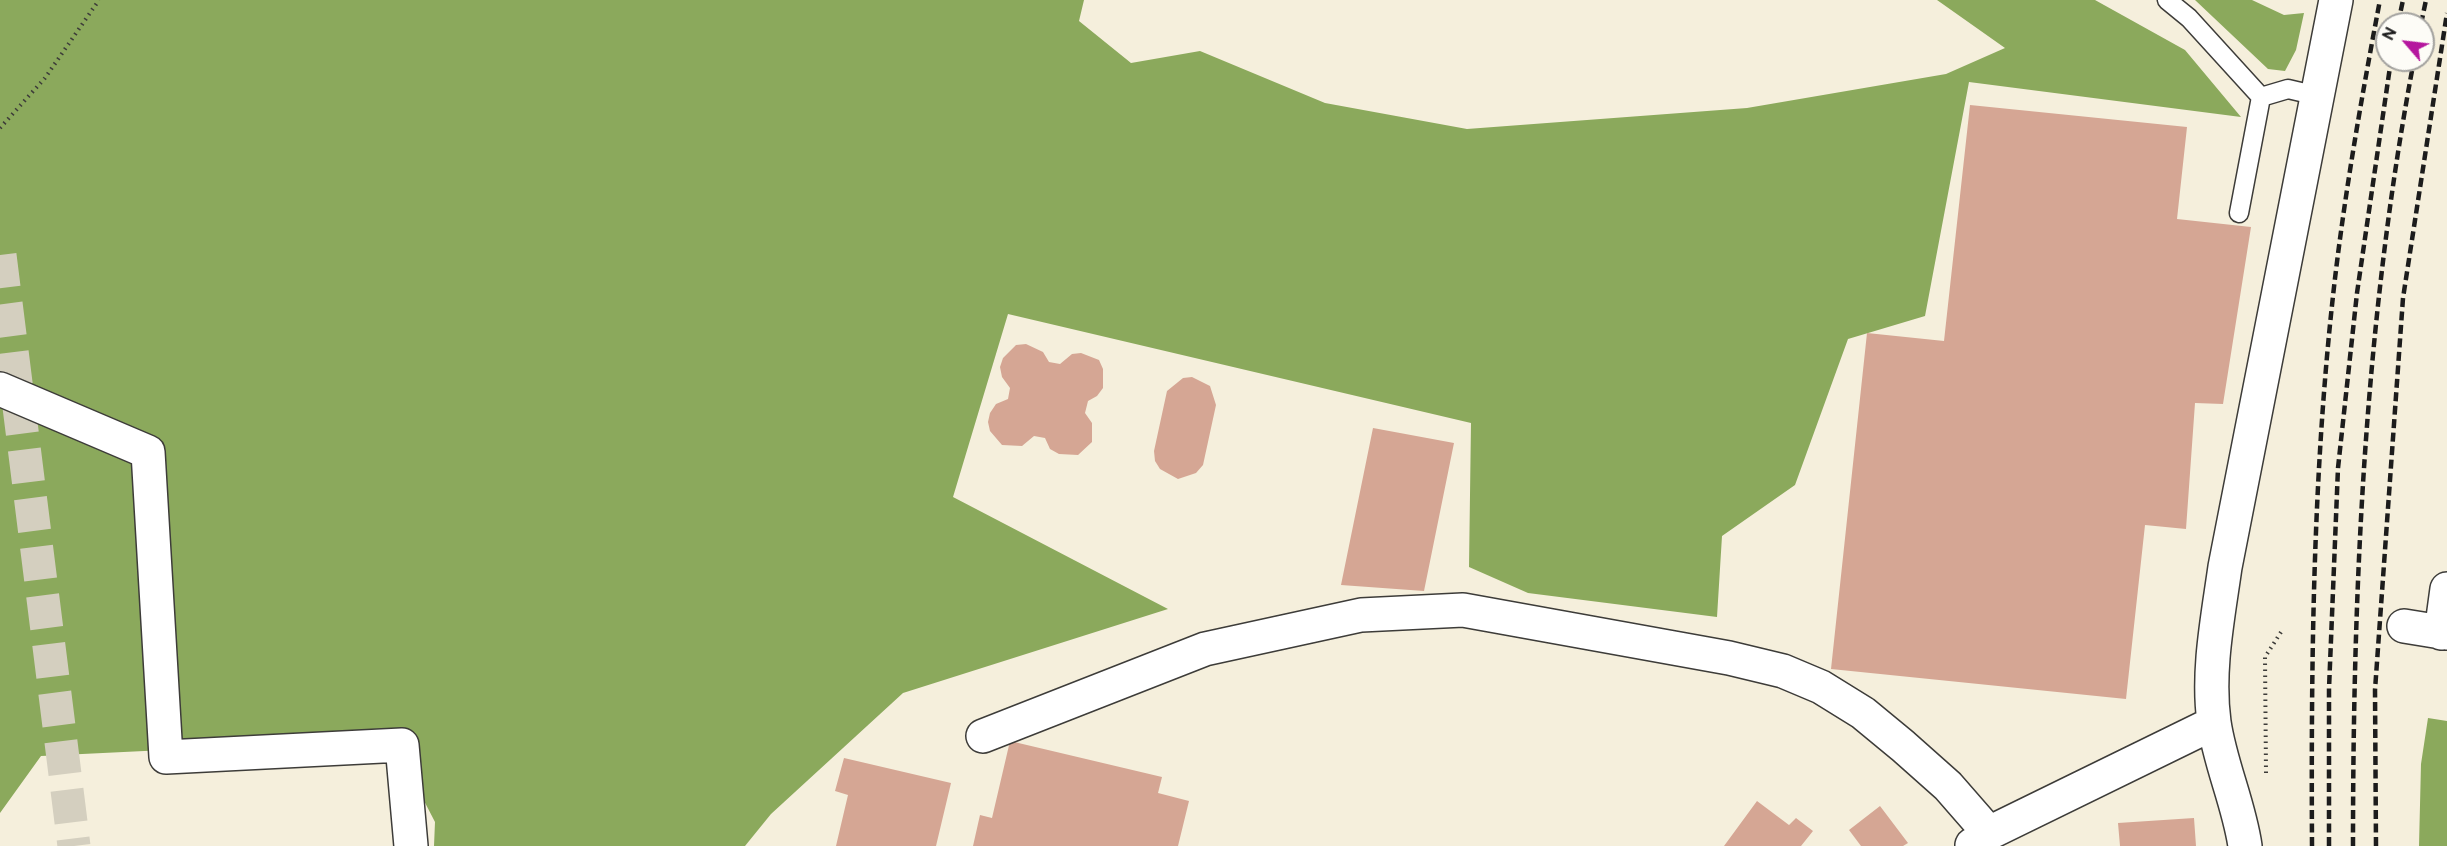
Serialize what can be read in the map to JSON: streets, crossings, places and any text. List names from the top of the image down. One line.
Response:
{"north":"top left"}
